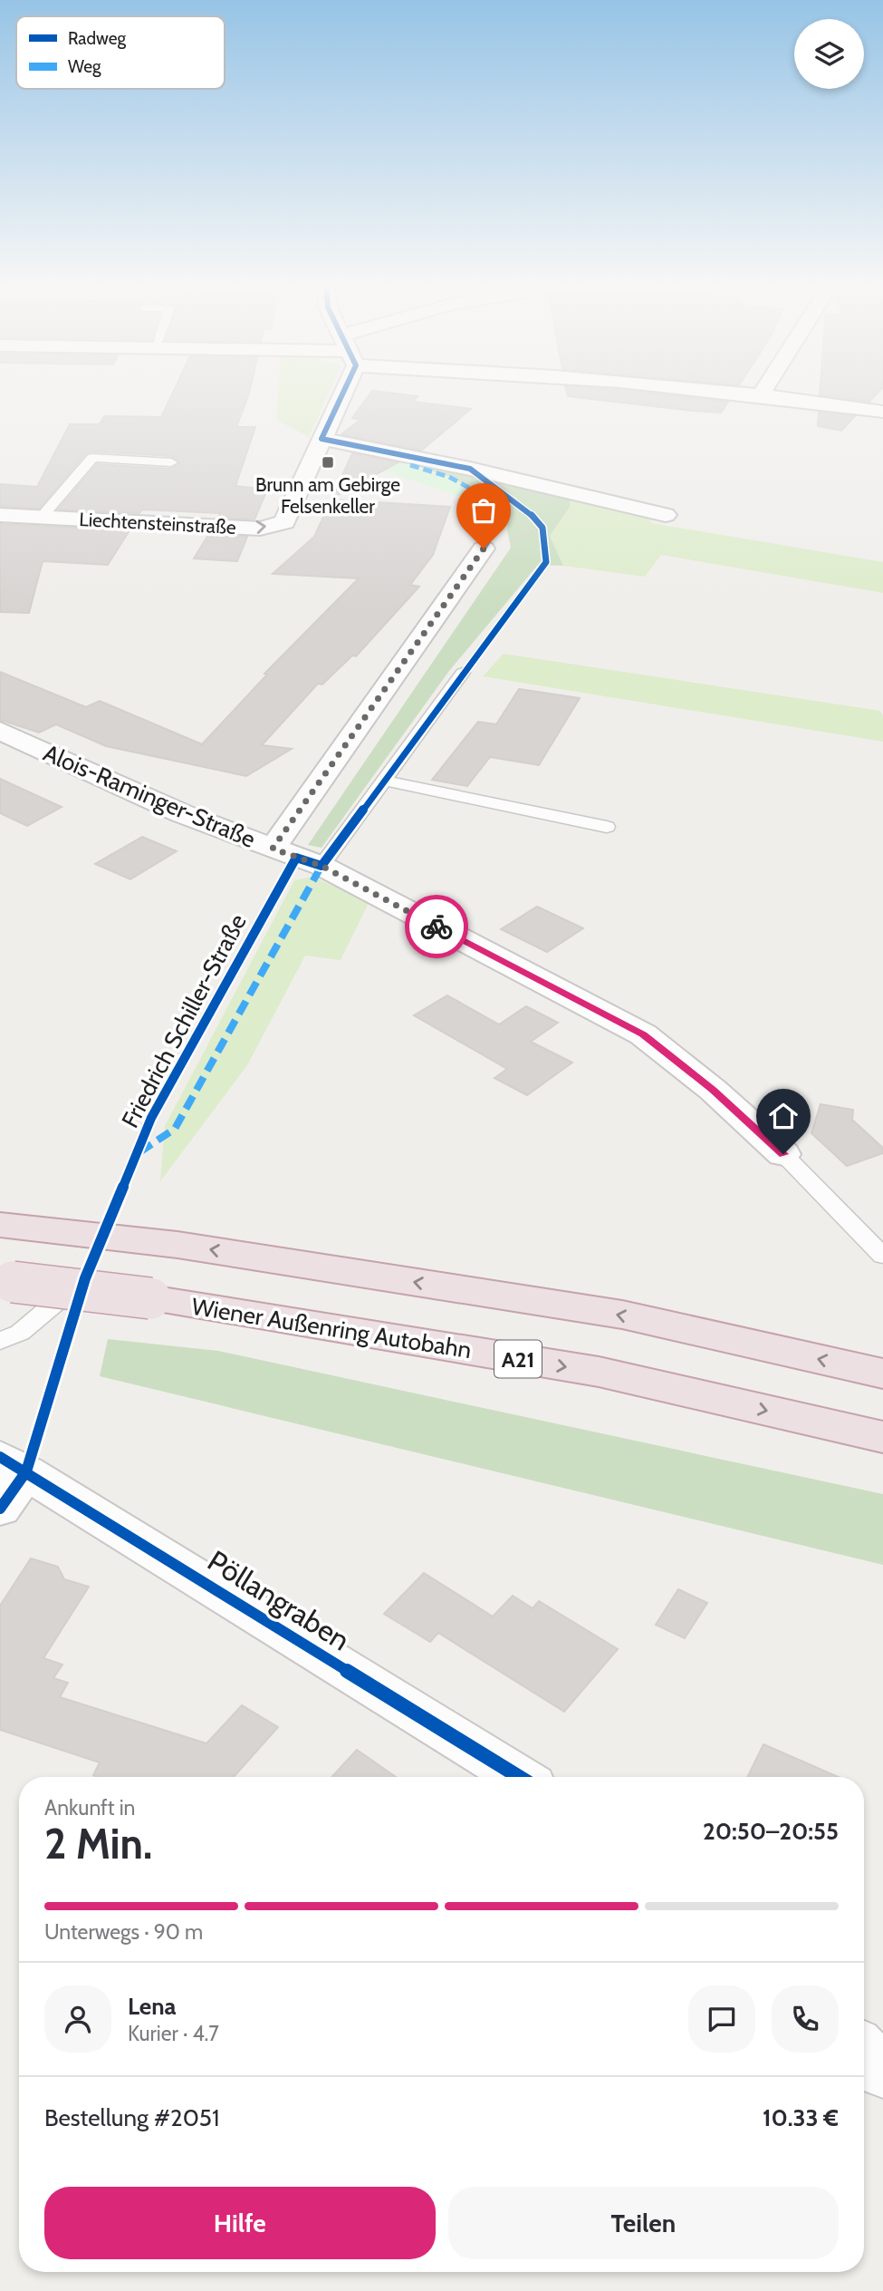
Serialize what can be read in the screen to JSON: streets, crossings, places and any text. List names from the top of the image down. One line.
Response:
{"streets":{"highway":["Wiener Außenring Autobahn","A21"],"street":["Liechtensteinstraße","Alois-Raminger-Straße","Pöllangraben"],"cycle path":["Friedrich Schiller-Straße"]},"one_way":["Liechtensteinstraße"],"places":{"transit":["Brunn am Gebirge Felsenkeller"]},"legend":["Radweg","Weg"],"page":{"heading":["2 Min.","Ankunft in","20:50–20:55"],"panel":["Lena","Kurier · 4.7","Bestellung #2051","10.33 €"],"bar":"Unterwegs · 90 m","buttons":["Hilfe","Teilen"]}}
